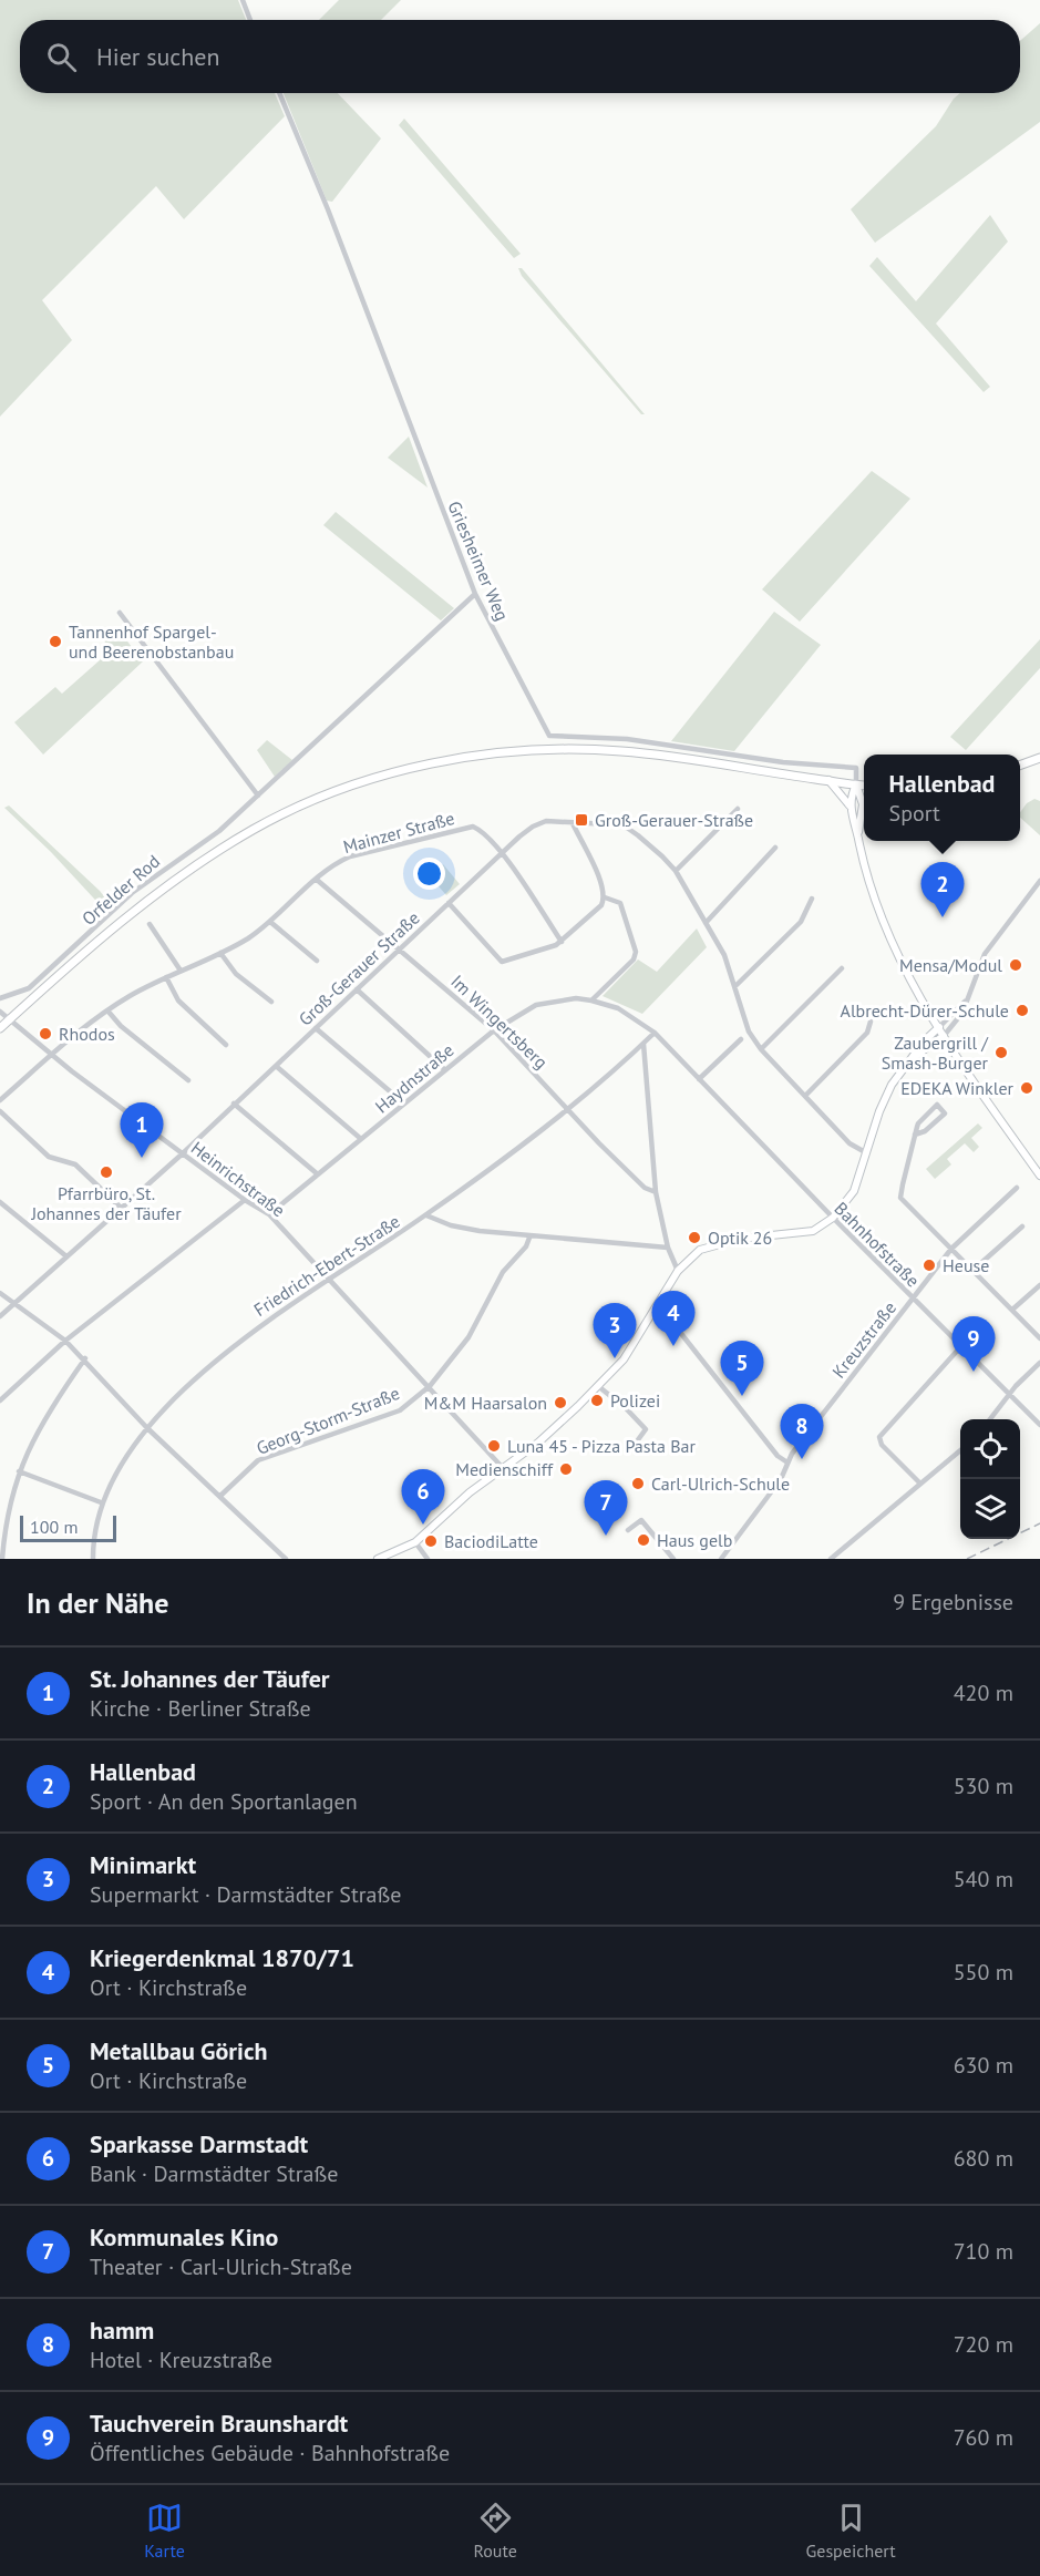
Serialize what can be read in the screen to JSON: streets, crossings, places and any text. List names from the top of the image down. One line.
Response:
{"streets":{"street":["Griesheimer Weg","Mainzer Straße","Orfelder Rod","Groß-Gerauer Straße","Im Wingertsberg","Haydnstraße","Heinrichstraße","Bahnhofstraße","Friedrich-Ebert-Straße","Kreuzstraße","Georg-Storm-Straße"]},"crossings":[["Griesheimer Weg","Orfelder Rod"],["Mainzer Straße","Groß-Gerauer Straße"],["Mainzer Straße","Im Wingertsberg"],["Mainzer Straße","Heinrichstraße"],["Groß-Gerauer Straße","Im Wingertsberg"],["Groß-Gerauer Straße","Heinrichstraße"],["Im Wingertsberg","Haydnstraße"],["Im Wingertsberg","Friedrich-Ebert-Straße"],["Haydnstraße","Heinrichstraße"],["Haydnstraße","Bahnhofstraße"],["Haydnstraße","Friedrich-Ebert-Straße"],["Heinrichstraße","Friedrich-Ebert-Straße"],["Heinrichstraße","Georg-Storm-Straße"],["Bahnhofstraße","Friedrich-Ebert-Straße"],["Bahnhofstraße","Kreuzstraße"]],"places":{"other":["Tannenhof Spargel- und Beerenobstanbau","Mensa/Modul","Albrecht-Dürer-Schule","Rhodos","Zaubergrill / Smash-Burger","EDEKA Winkler","Pfarrbüro, St. Johannes der Täufer","Optik 26","Heuse","Polizei","M&M Haarsalon","Luna 45 - Pizza Pasta Bar","Medienschiff","Carl-Ulrich-Schule","Haus gelb","BaciodiLatte"],"transit":["Groß-Gerauer-Straße"]},"scale_bar":"100 m","page":{"search":"Hier suchen","popup":["Hallenbad","Sport"],"pins":["2","1","4","3","9","5","8","6","7"],"scale":"100 m","heading":["In der Nähe","9 Ergebnisse"],"list":[{"mark":"1","name":"St. Johannes der Täufer","note":"Kirche · Berliner Straße","value":"420 m"},{"mark":"2","name":"Hallenbad","note":"Sport · An den Sportanlagen","value":"530 m"},{"mark":"3","name":"Minimarkt","note":"Supermarkt · Darmstädter Straße","value":"540 m"},{"mark":"4","name":"Kriegerdenkmal 1870/71","note":"Ort · Kirchstraße","value":"550 m"},{"mark":"5","name":"Metallbau Görich","note":"Ort · Kirchstraße","value":"630 m"},{"mark":"6","name":"Sparkasse Darmstadt","note":"Bank · Darmstädter Straße","value":"680 m"},{"mark":"7","name":"Kommunales Kino","note":"Theater · Carl-Ulrich-Straße","value":"710 m"},{"mark":"8","name":"hamm","note":"Hotel · Kreuzstraße","value":"720 m"},{"mark":"9","name":"Tauchverein Braunshardt","note":"Öffentliches Gebäude · Bahnhofstraße","value":"760 m"}],"nav":["Karte","Route","Gespeichert"]}}
